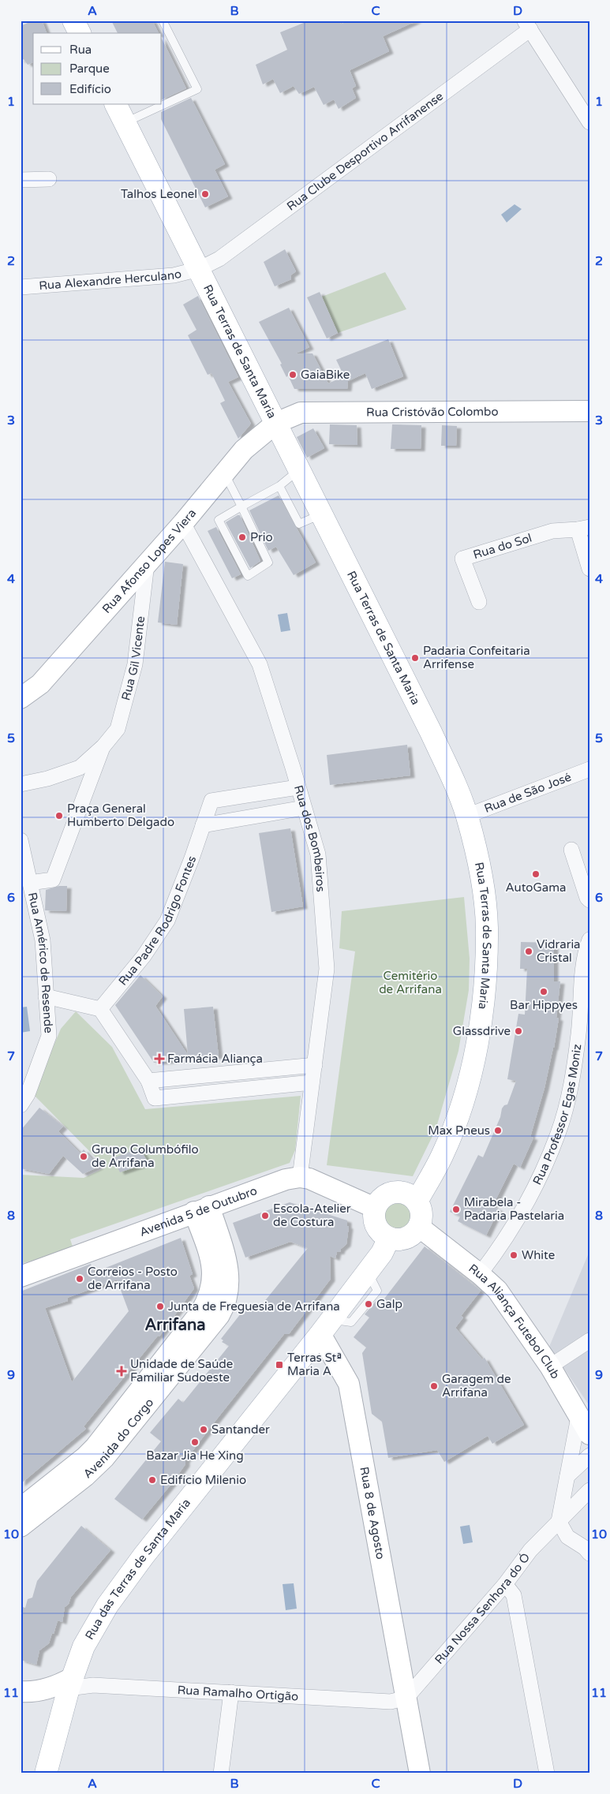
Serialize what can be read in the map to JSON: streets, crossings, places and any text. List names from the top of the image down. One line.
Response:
{"streets":{"main road":["Rua Terras de Santa Maria","Rua das Terras de Santa Maria"],"street":["Rua Clube Desportivo Arrifanense","Rua Alexandre Herculano","Rua Cristóvão Colombo","Rua do Sol","Rua Afonso Lopes Viera","Rua Gil Vicente","Rua de São José","Rua dos Bombeiros","Rua Padre Rodrigo Fontes","Rua Américo de Resende","Rua Professor Egas Moniz","Avenida 5 de Outubro","Rua Aliança Futebol Club","Avenida do Corgo","Rua 8 de Agosto","Rua Nossa Senhora do Ó","Rua Ramalho Ortigão"]},"crossings":[["Rua Clube Desportivo Arrifanense","Rua Alexandre Herculano"],["Rua Clube Desportivo Arrifanense","Rua Terras de Santa Maria"],["Rua Alexandre Herculano","Rua Terras de Santa Maria"],["Rua Terras de Santa Maria","Rua Cristóvão Colombo"],["Rua Terras de Santa Maria","Rua Afonso Lopes Viera"],["Rua Terras de Santa Maria","Rua de São José"],["Rua Terras de Santa Maria","Avenida 5 de Outubro"],["Rua Terras de Santa Maria","Rua Aliança Futebol Club"],["Rua Terras de Santa Maria","Rua das Terras de Santa Maria"],["Rua Cristóvão Colombo","Rua Afonso Lopes Viera"],["Rua Afonso Lopes Viera","Rua Gil Vicente"],["Rua Afonso Lopes Viera","Rua dos Bombeiros"],["Rua dos Bombeiros","Rua Padre Rodrigo Fontes"],["Rua dos Bombeiros","Avenida 5 de Outubro"],["Rua Professor Egas Moniz","Rua Aliança Futebol Club"],["Avenida 5 de Outubro","Rua Aliança Futebol Club"],["Avenida 5 de Outubro","Avenida do Corgo"],["Avenida 5 de Outubro","Rua das Terras de Santa Maria"],["Rua Aliança Futebol Club","Rua das Terras de Santa Maria"],["Rua 8 de Agosto","Rua das Terras de Santa Maria"],["Rua 8 de Agosto","Rua Nossa Senhora do Ó"],["Rua 8 de Agosto","Rua Ramalho Ortigão"],["Rua das Terras de Santa Maria","Rua Ramalho Ortigão"],["Rua Nossa Senhora do Ó","Rua Ramalho Ortigão"]],"districts":["Arrifana"],"parks":["Cemitério de Arrifana"],"places":{"other":["Talhos Leonel","GaiaBike","Prio","Padaria Confeitaria Arrifense","Praça General Humberto Delgado","AutoGama","Vidraria Cristal","Bar Hippyes","Glassdrive","Max Pneus","Grupo Columbófilo de Arrifana","Mirabela - Padaria Pastelaria","Escola-Atelier de Costura","White","Correios - Posto de Arrifana","Galp","Junta de Freguesia de Arrifana","Garagem de Arrifana","Santander","Bazar Jia He Xing","Edifício Milenio"],"health":["Farmácia Aliança","Unidade de Saúde Familiar Sudoeste"],"transit":["Terras Stª Maria A"]},"legend":["Rua","Parque","Edifício"],"grid":{"columns":["A","B","C","D"],"rows":["1","2","3","4","5","6","7","8","9","10","11"]}}
